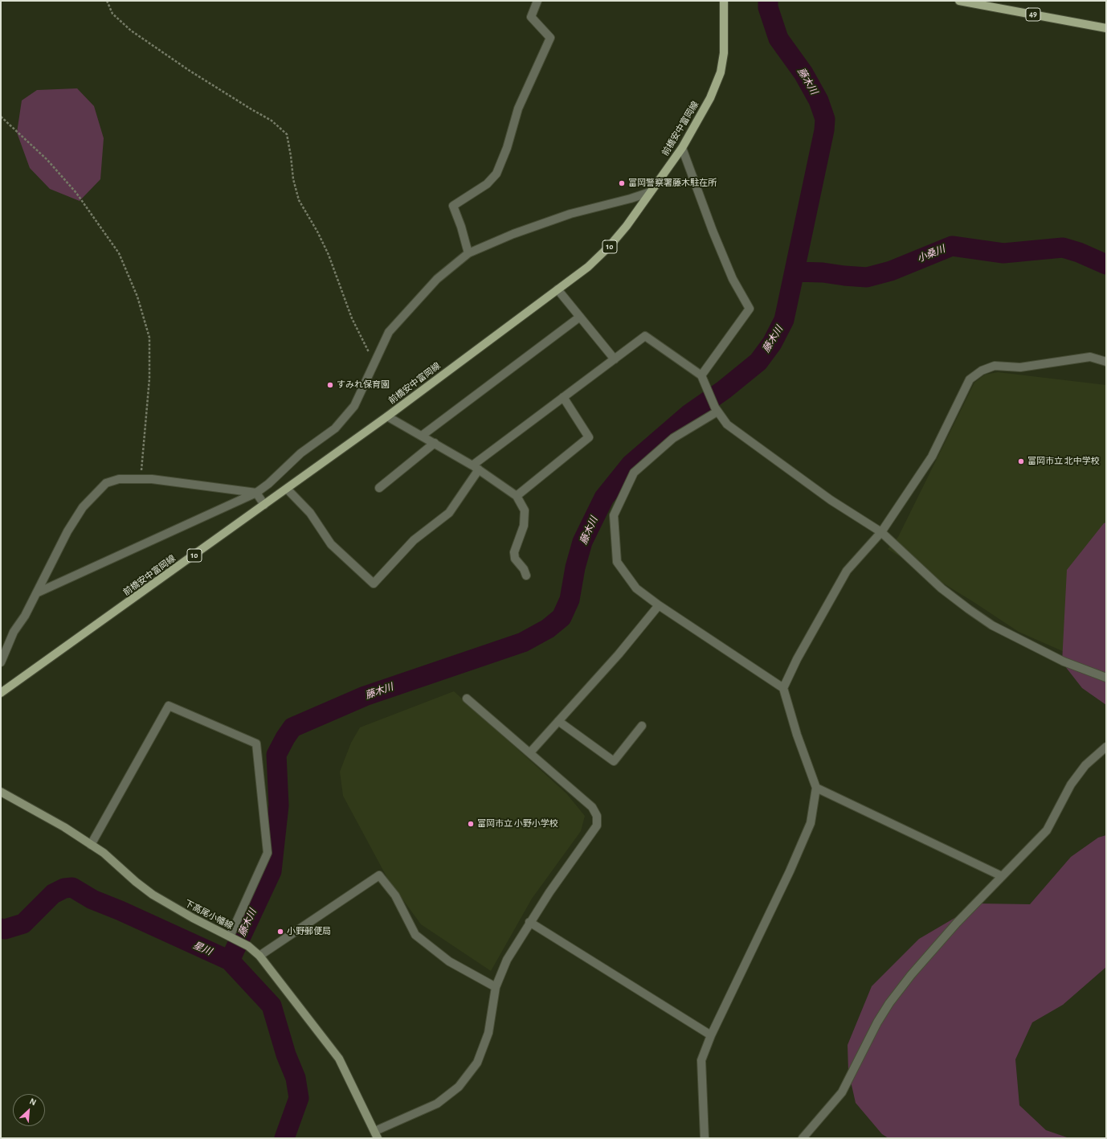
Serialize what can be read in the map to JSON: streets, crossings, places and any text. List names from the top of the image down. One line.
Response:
{"streets":{"main road":["49","前橋安中富岡線","10","下高尾小幡線"]},"water":["藤木川","小桑川","星川"],"places":["富岡警察署藤木駐在所","すみれ保育園","富岡市立 北中学校","富岡市立 小野小学校","小野郵便局"],"north":"top right"}
